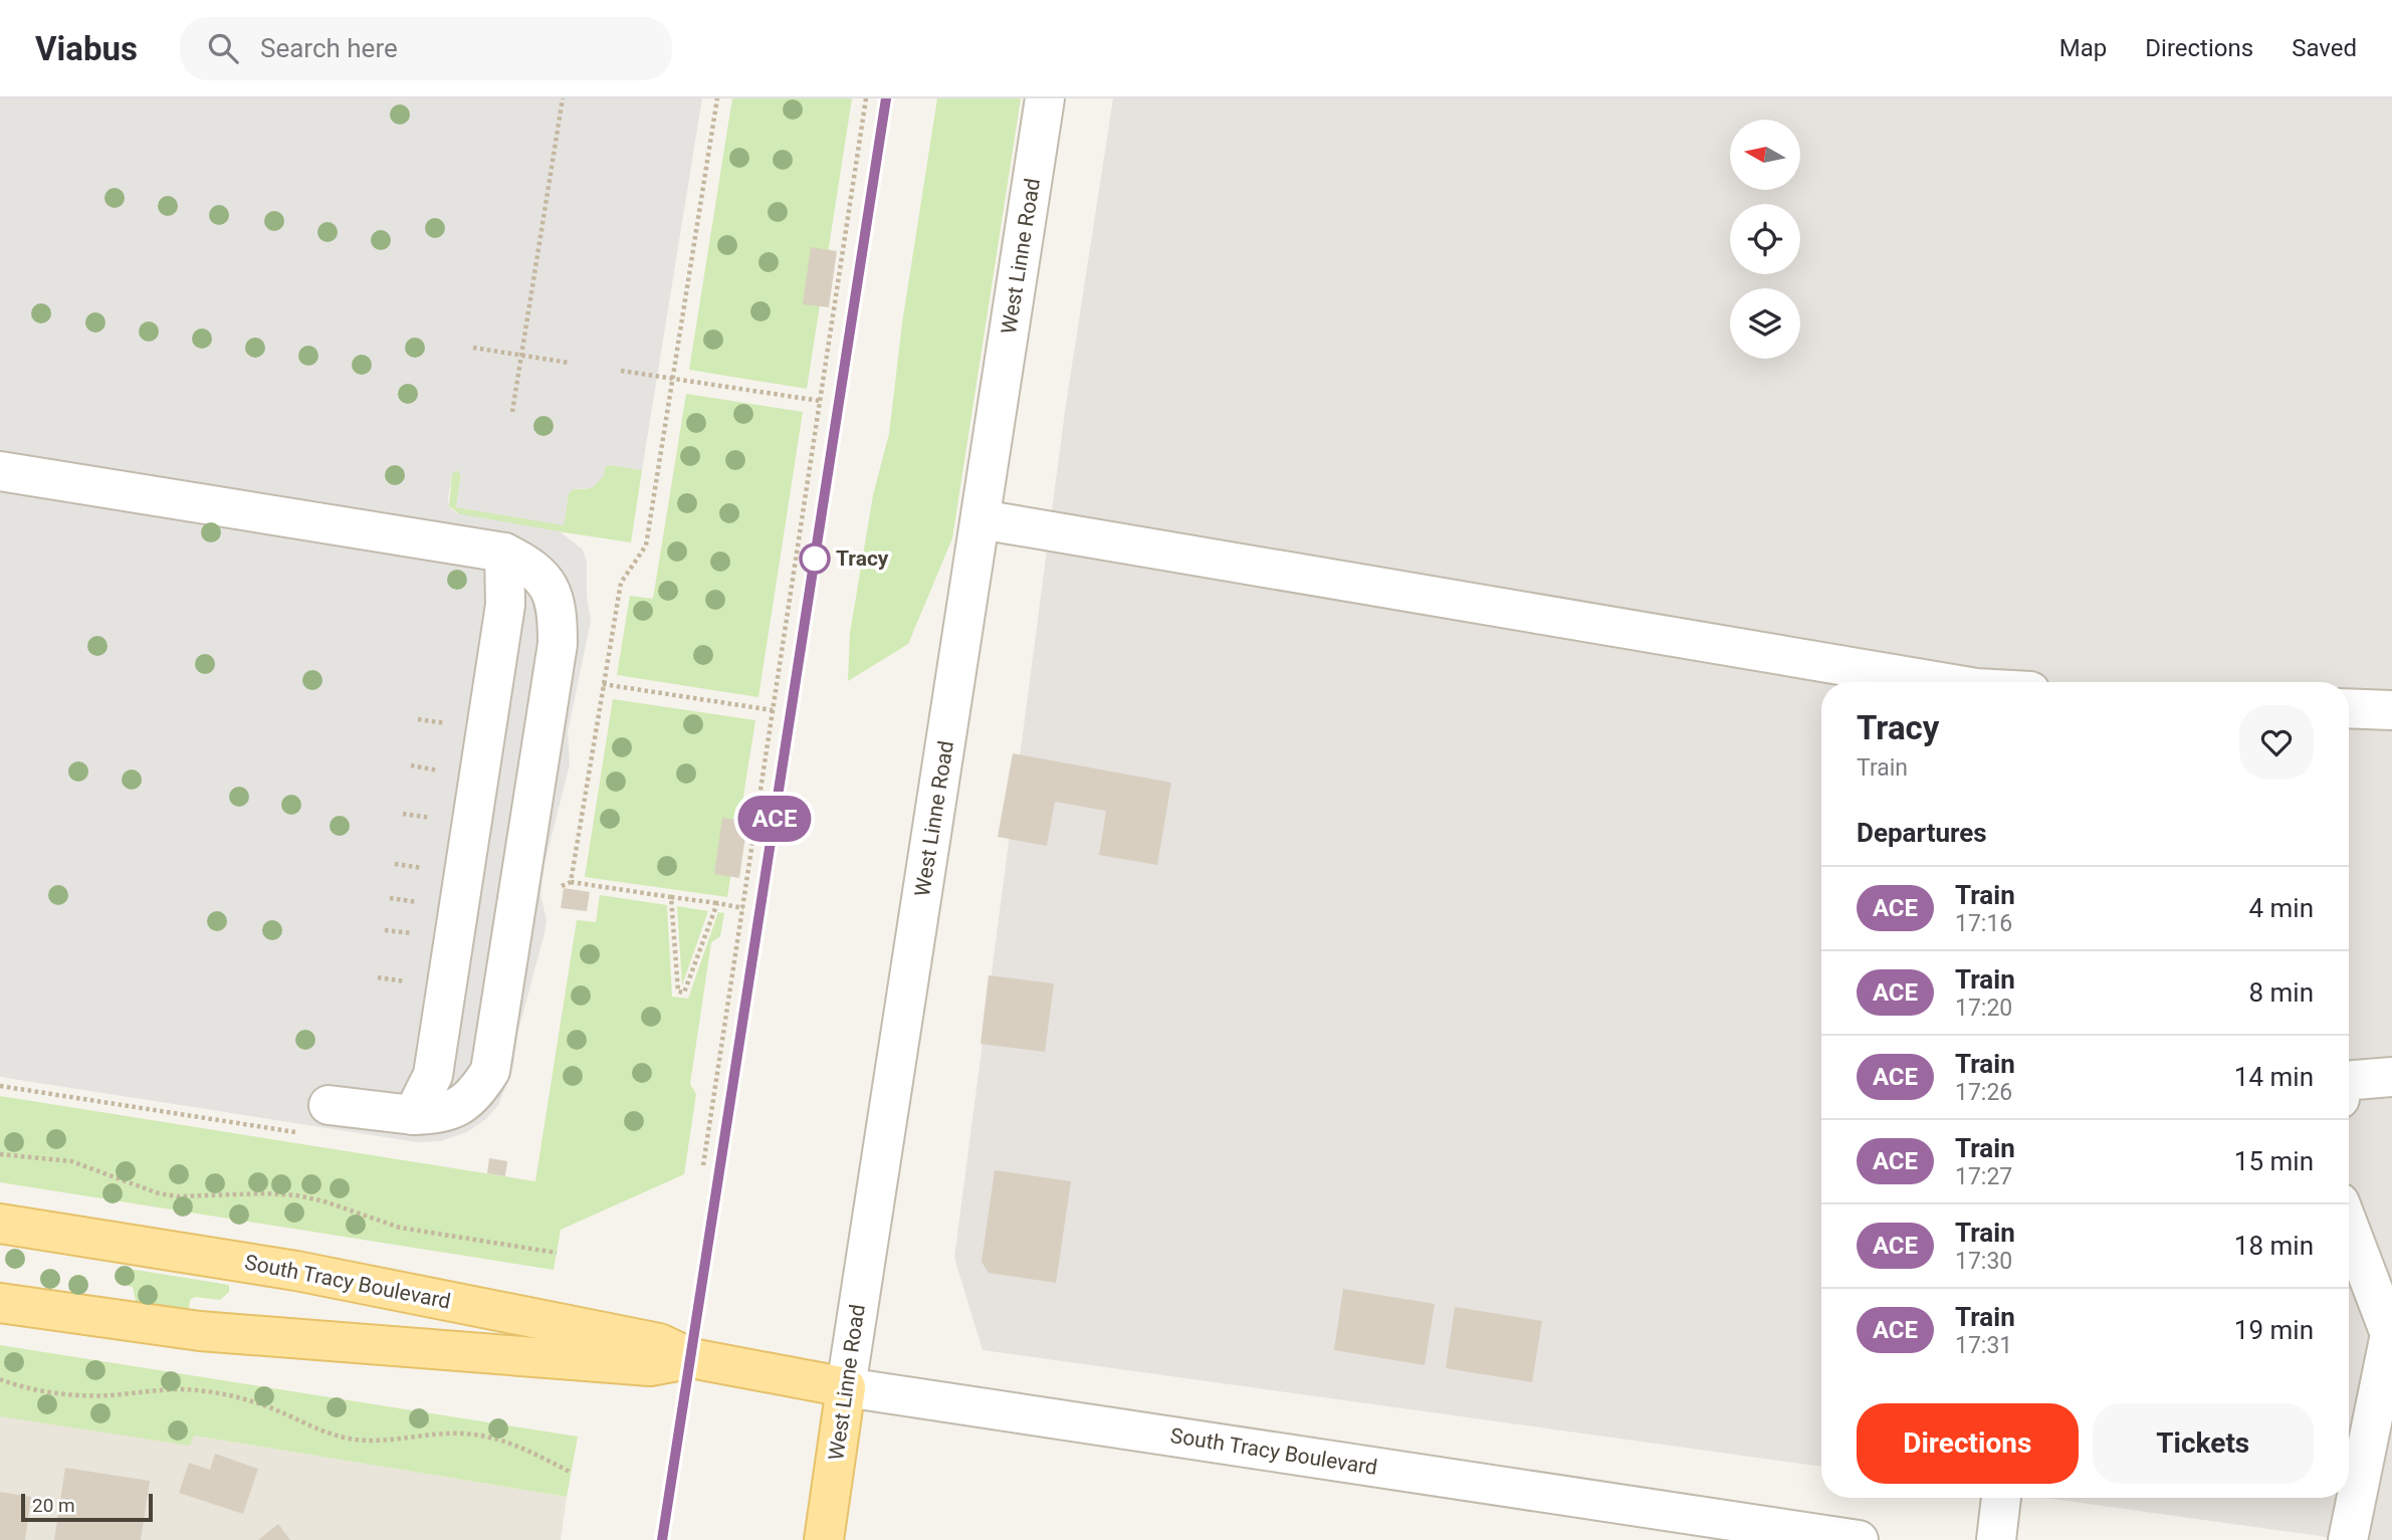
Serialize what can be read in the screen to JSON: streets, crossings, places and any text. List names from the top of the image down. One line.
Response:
{"streets":{"main road":["West Linne Road","South Tracy Boulevard"]},"crossings":[["West Linne Road","South Tracy Boulevard"]],"places":["Tracy"],"scale_bar":"20 m","north":"left","page":{"header":"Viabus","search":"Search here","nav":["Map","Directions","Saved"],"on_map":"ACE","heading":[["Tracy","Train"],"Departures"],"list":[{"mark":"ACE","name":"Train","note":"17:16","value":"4 min"},{"mark":"ACE","name":"Train","note":"17:20","value":"8 min"},{"mark":"ACE","name":"Train","note":"17:26","value":"14 min"},{"mark":"ACE","name":"Train","note":"17:27","value":"15 min"},{"mark":"ACE","name":"Train","note":"17:30","value":"18 min"},{"mark":"ACE","name":"Train","note":"17:31","value":"19 min"}],"buttons":["Directions","Tickets"],"scale":"20 m"}}
